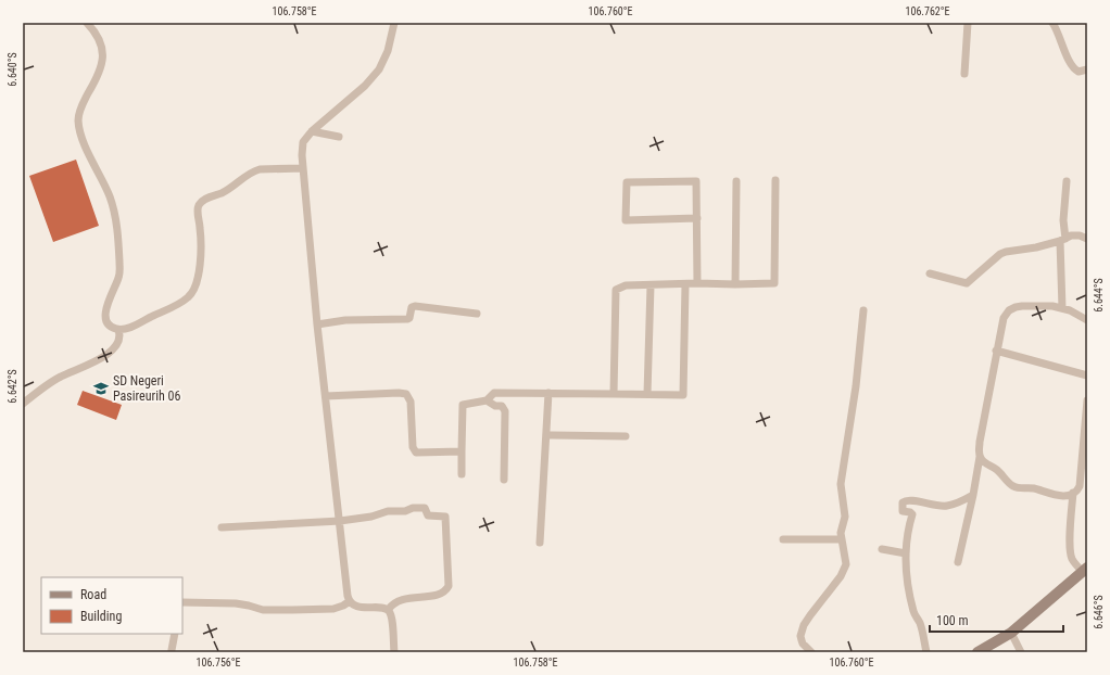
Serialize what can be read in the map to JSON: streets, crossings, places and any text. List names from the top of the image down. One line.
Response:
{"places":{"school or university":["SD Negeri Pasireurih 06"]},"legend":["Road","Building"],"scale_bar":"100 m","coordinates":["106.758°E","106.760°E","106.762°E","6.640°S","6.644°S","6.642°S","6.646°S","106.756°E"]}
